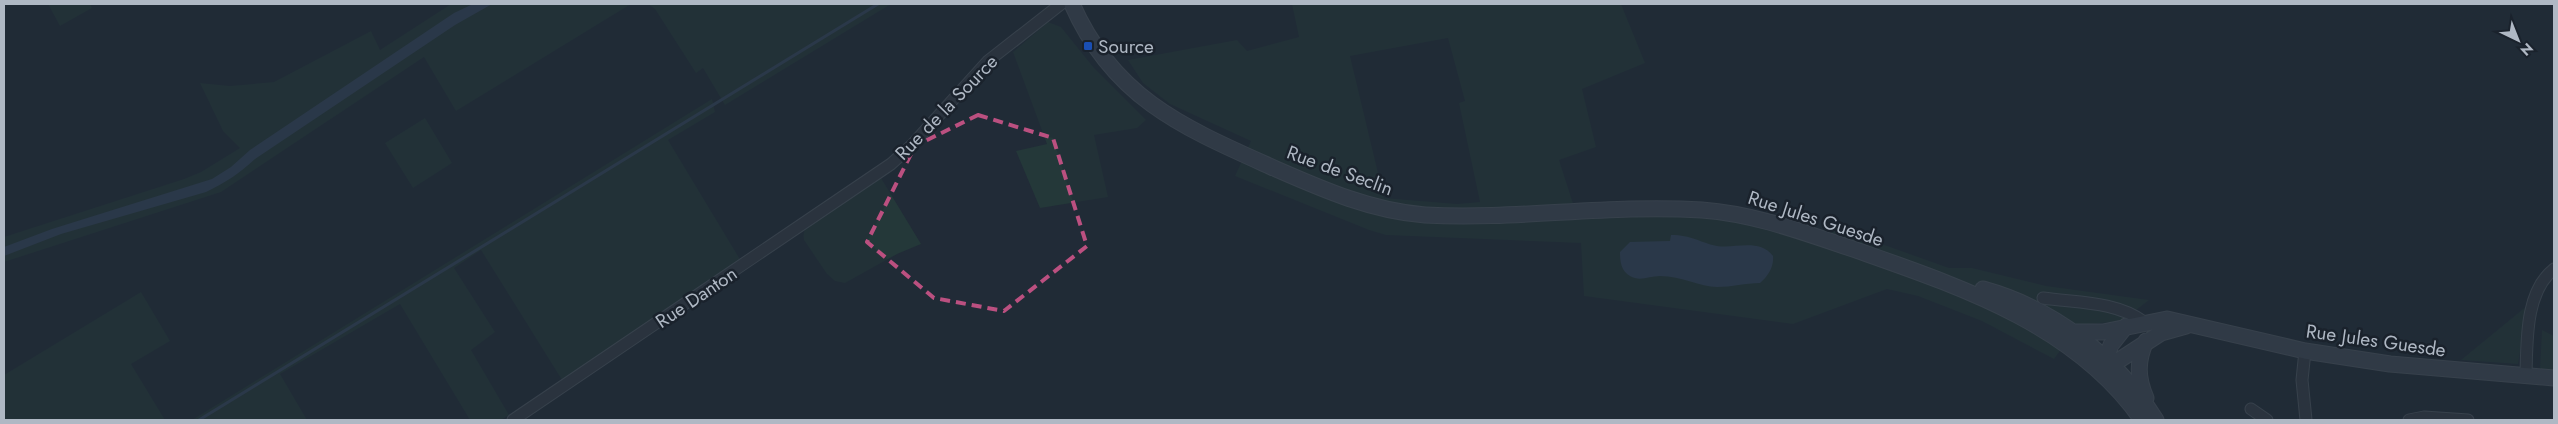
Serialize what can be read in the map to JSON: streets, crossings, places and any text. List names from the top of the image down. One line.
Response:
{"streets":{"main road":["Rue de Seclin","Rue Jules Guesde"],"street":["Rue de la Source","Rue Danton"]},"crossings":[["Rue de la Source","Rue Danton"],["Rue de Seclin","Rue Jules Guesde"]],"places":{"transit":["Source"]},"north":"bottom right"}
